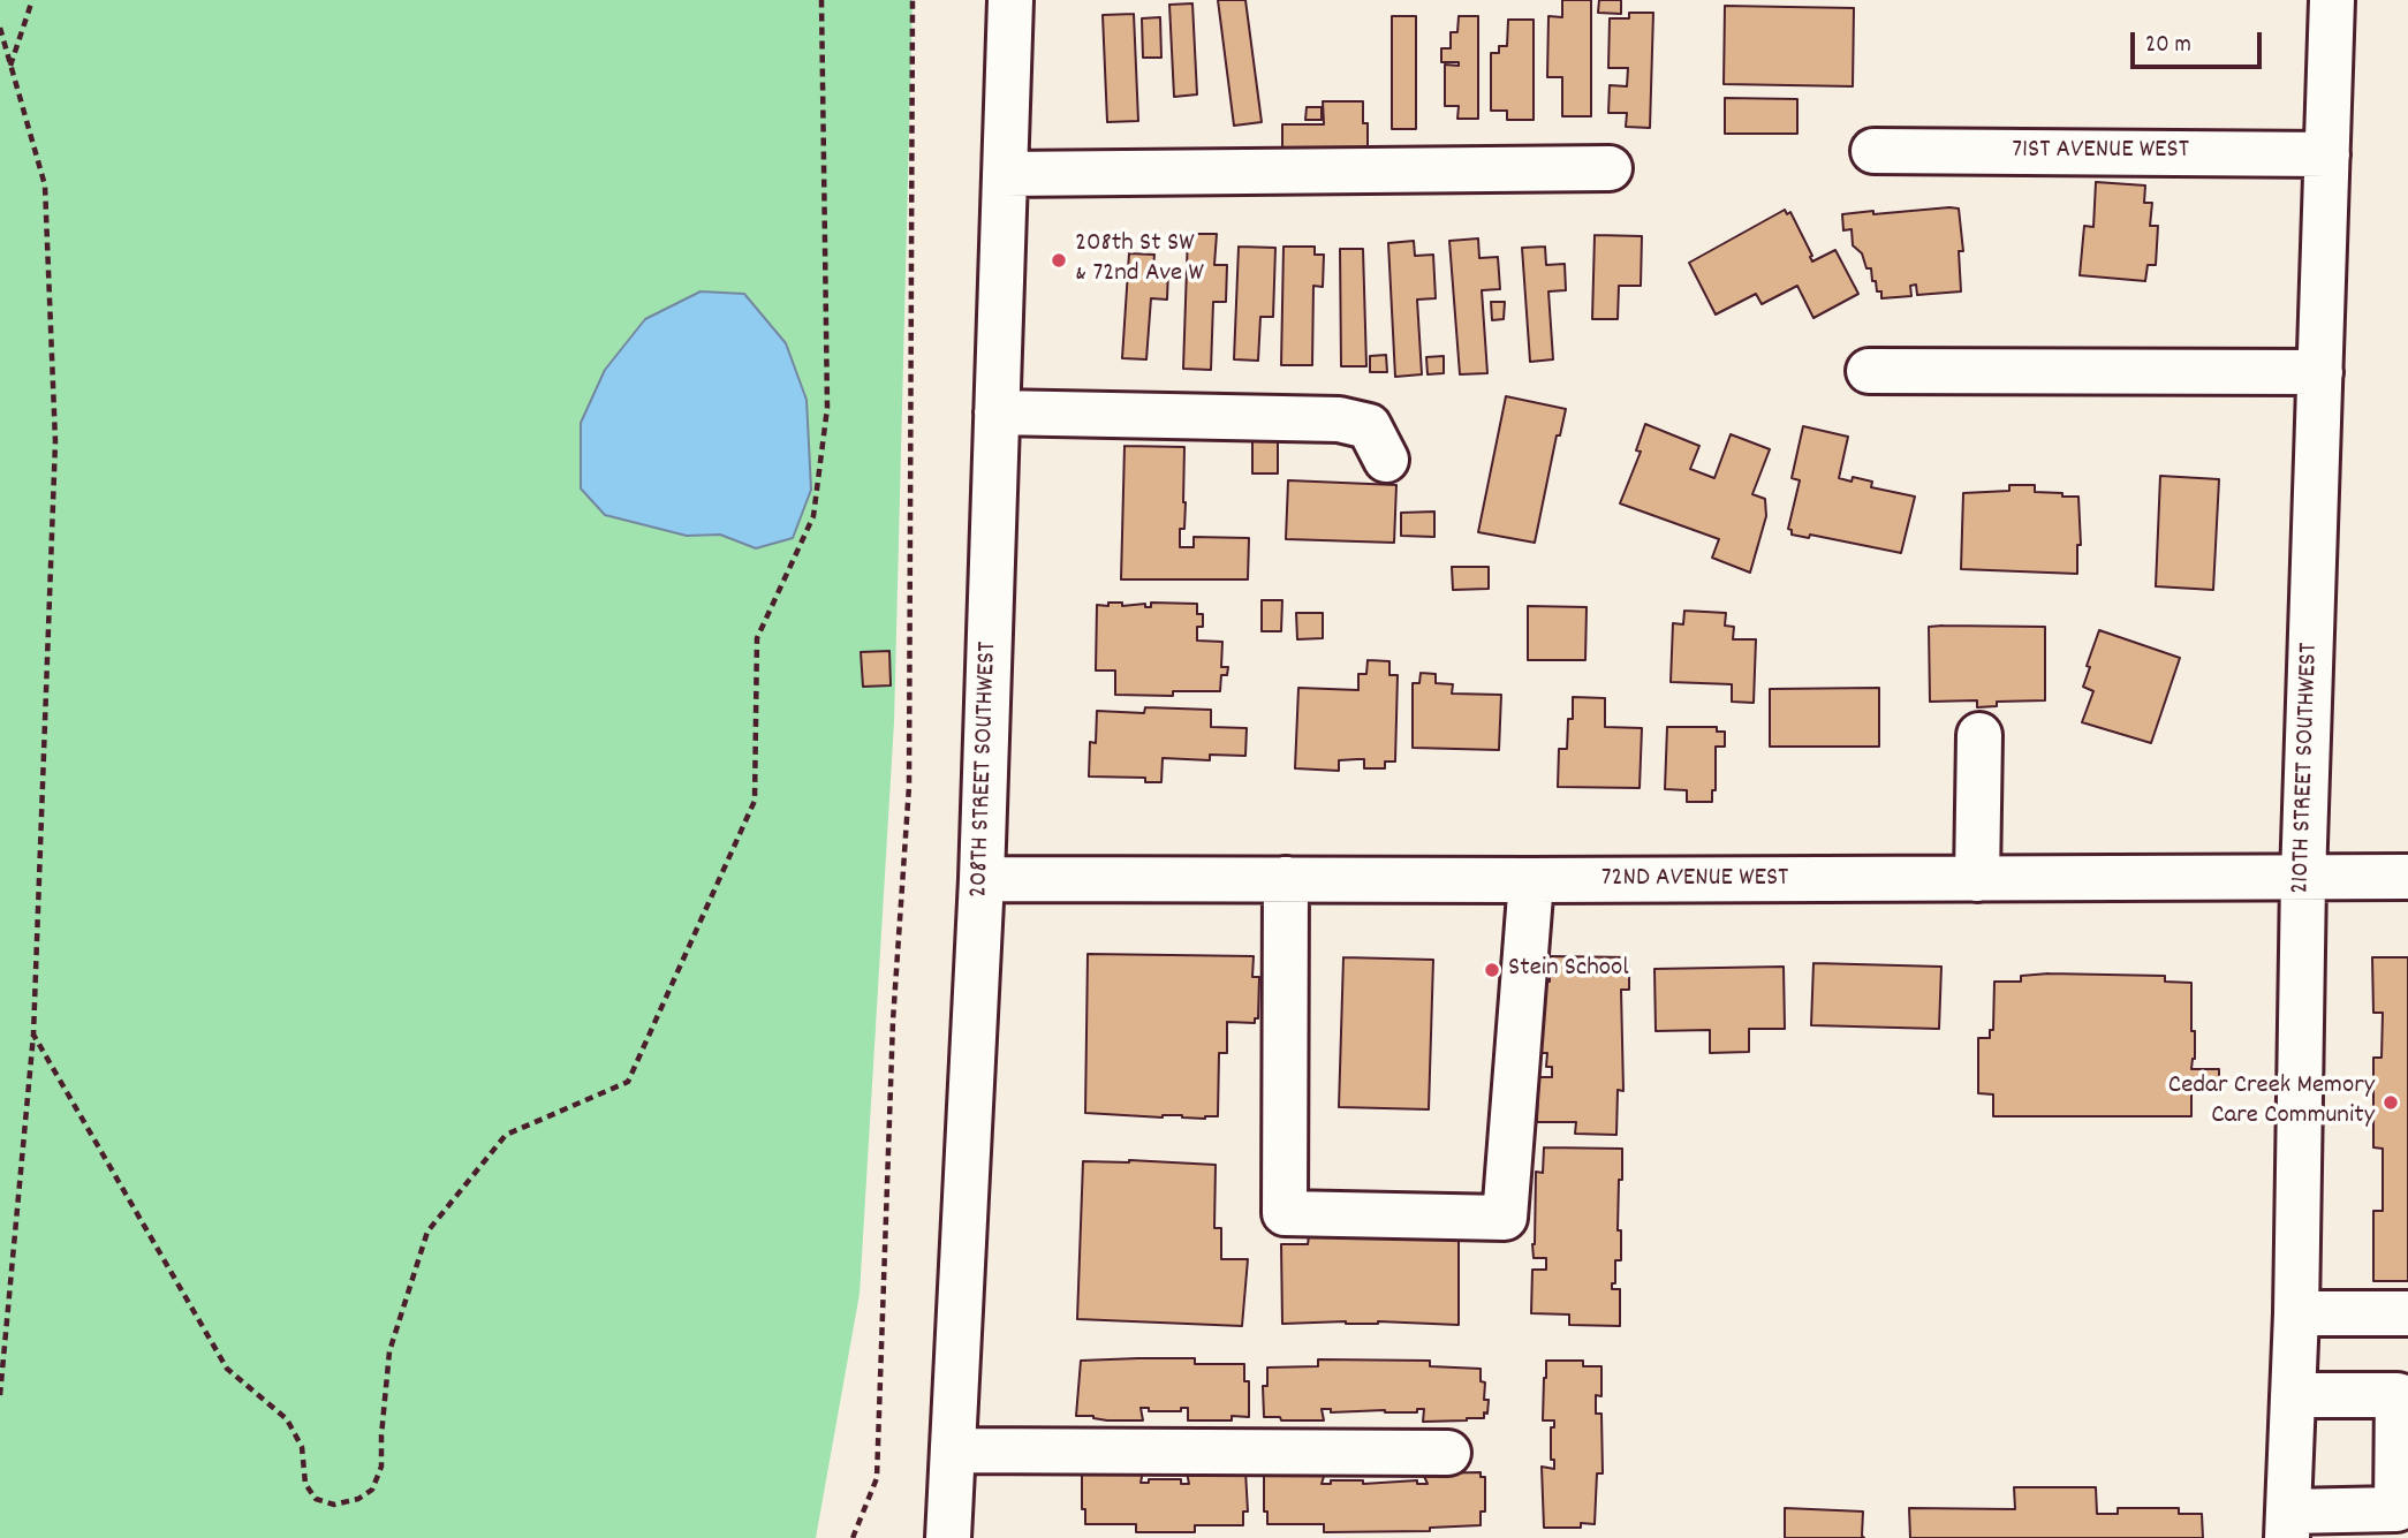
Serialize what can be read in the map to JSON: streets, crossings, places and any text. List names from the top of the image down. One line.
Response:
{"streets":{"street":["71ST AVENUE WEST","210TH STREET SOUTHWEST","208TH STREET SOUTHWEST","72ND AVENUE WEST"]},"crossings":[["71ST AVENUE WEST","210TH STREET SOUTHWEST"],["210TH STREET SOUTHWEST","72ND AVENUE WEST"],["208TH STREET SOUTHWEST","72ND AVENUE WEST"]],"places":["208th St SW & 72nd Ave W","Stein School","Cedar Creek Memory Care Community"],"scale_bar":"20 m"}
